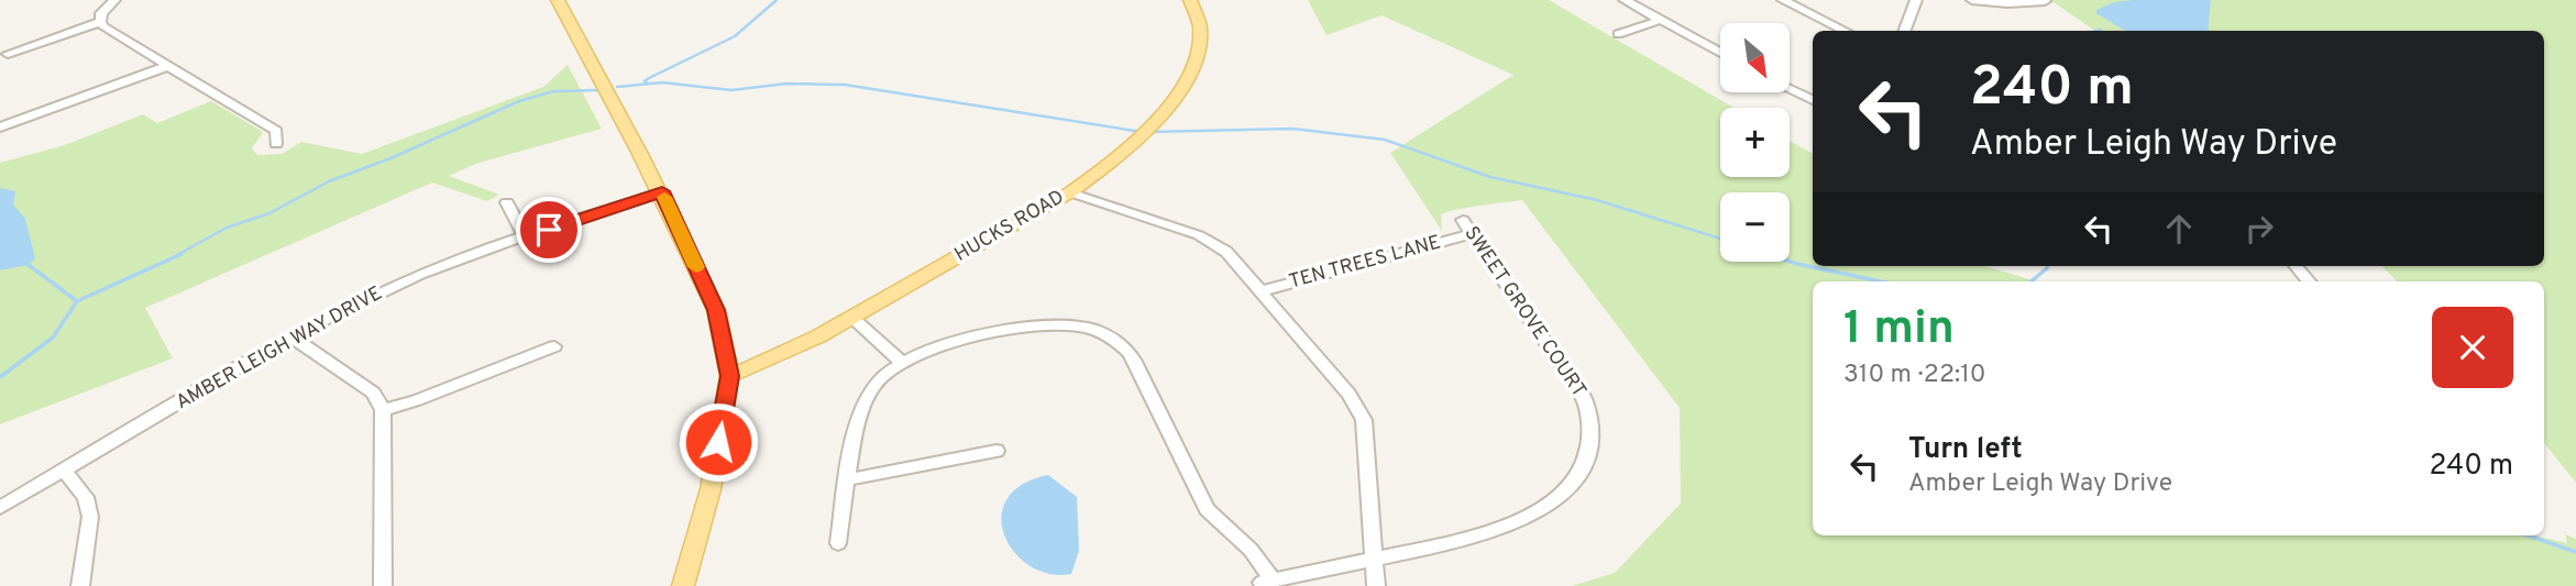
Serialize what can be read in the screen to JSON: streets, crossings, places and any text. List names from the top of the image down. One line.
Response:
{"streets":{"main road":["HUCKS ROAD"],"street":["TEN TREES LANE","SWEET GROVE COURT","AMBER LEIGH WAY DRIVE"]},"crossings":[["TEN TREES LANE","SWEET GROVE COURT"]],"north":"bottom right","page":{"map_buttons":["+","−"],"turn":["240 m","Amber Leigh Way Drive"],"heading":["1 min","310 m · 22:10"],"list":[{"name":"Turn left","note":"Amber Leigh Way Drive","value":"240 m"}]}}
